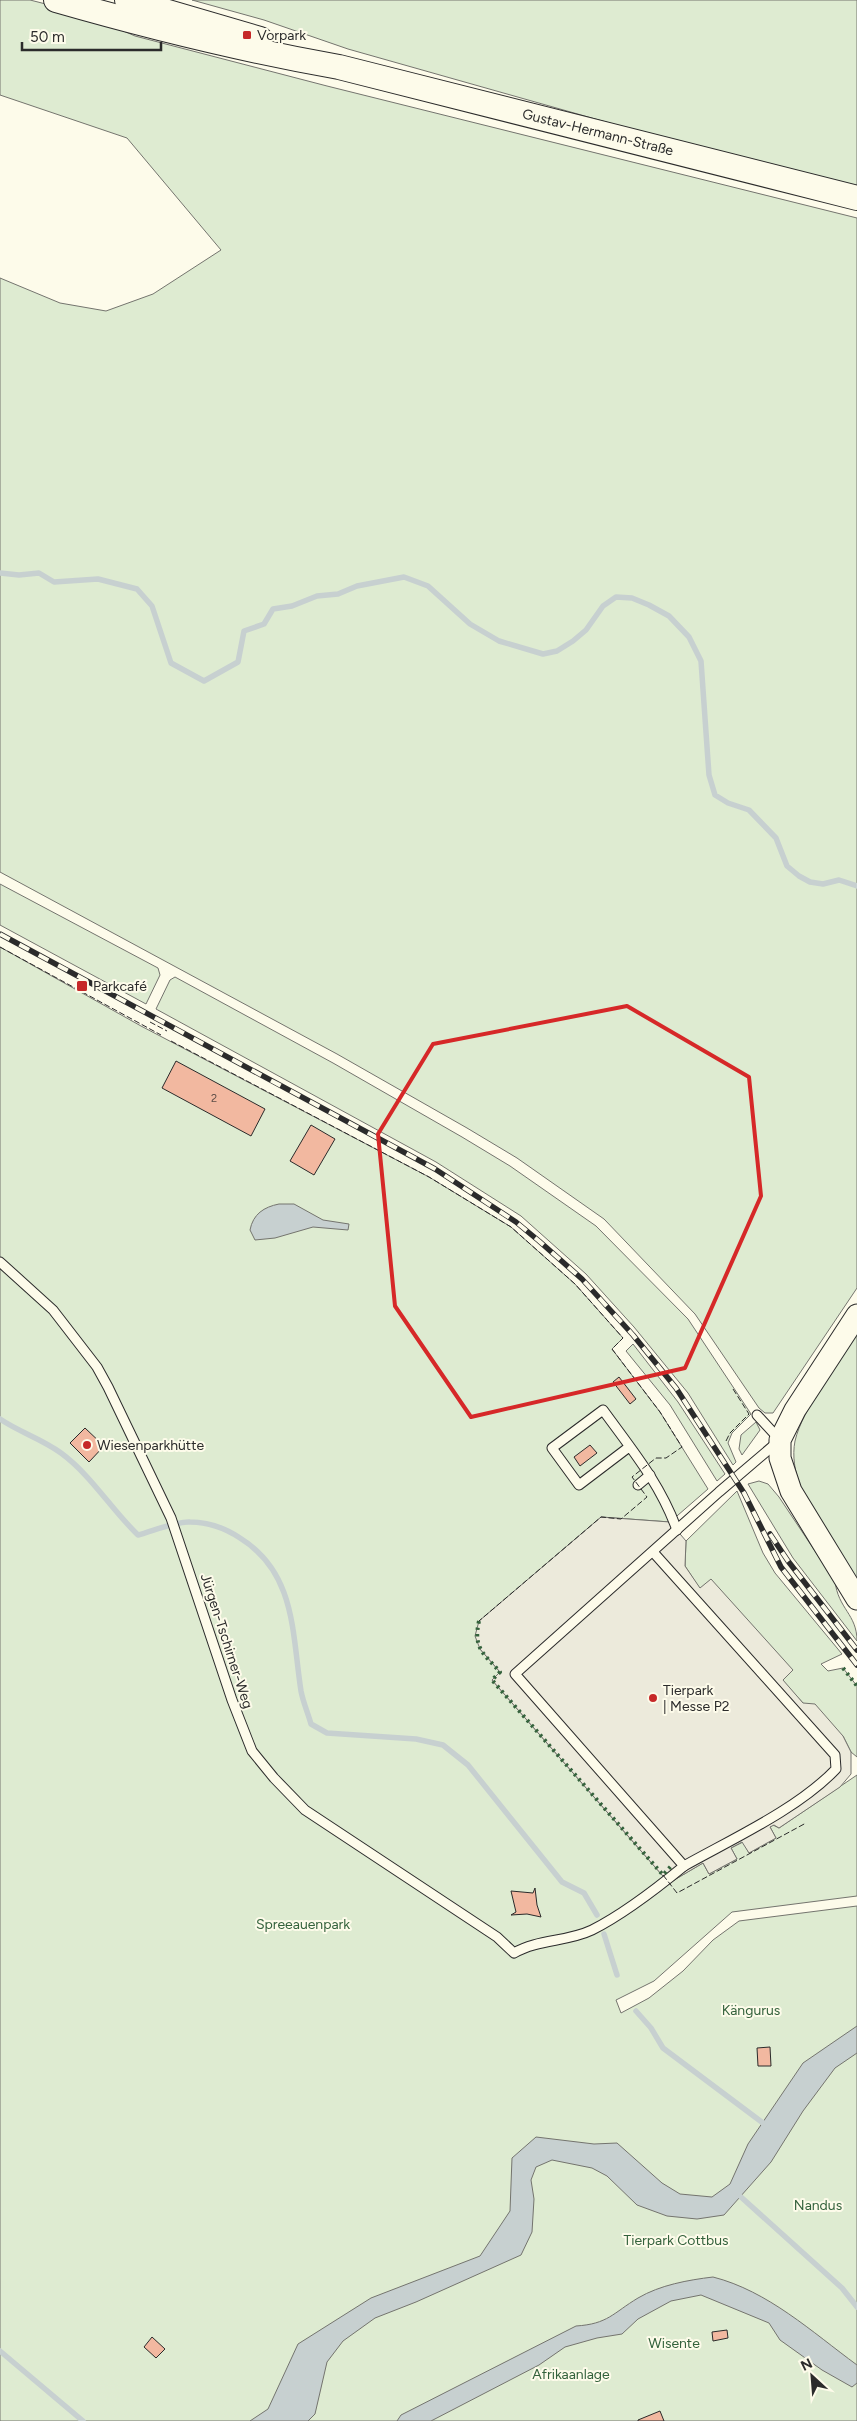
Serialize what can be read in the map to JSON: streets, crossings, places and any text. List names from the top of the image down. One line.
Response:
{"streets":{"main road":["Gustav-Hermann-Straße"],"lane":["Jürgen-Tschirner-Weg"]},"parks":["Spreeauenpark","Kängurus","Nandus","Tierpark Cottbus","Wisente","Afrikaanlage"],"places":{"transit":["Vorpark","Parkcafé"],"other":["Wiesenparkhütte","Tierpark | Messe P2"]},"house_numbers":["2"],"scale_bar":"50 m","north":"top left"}
